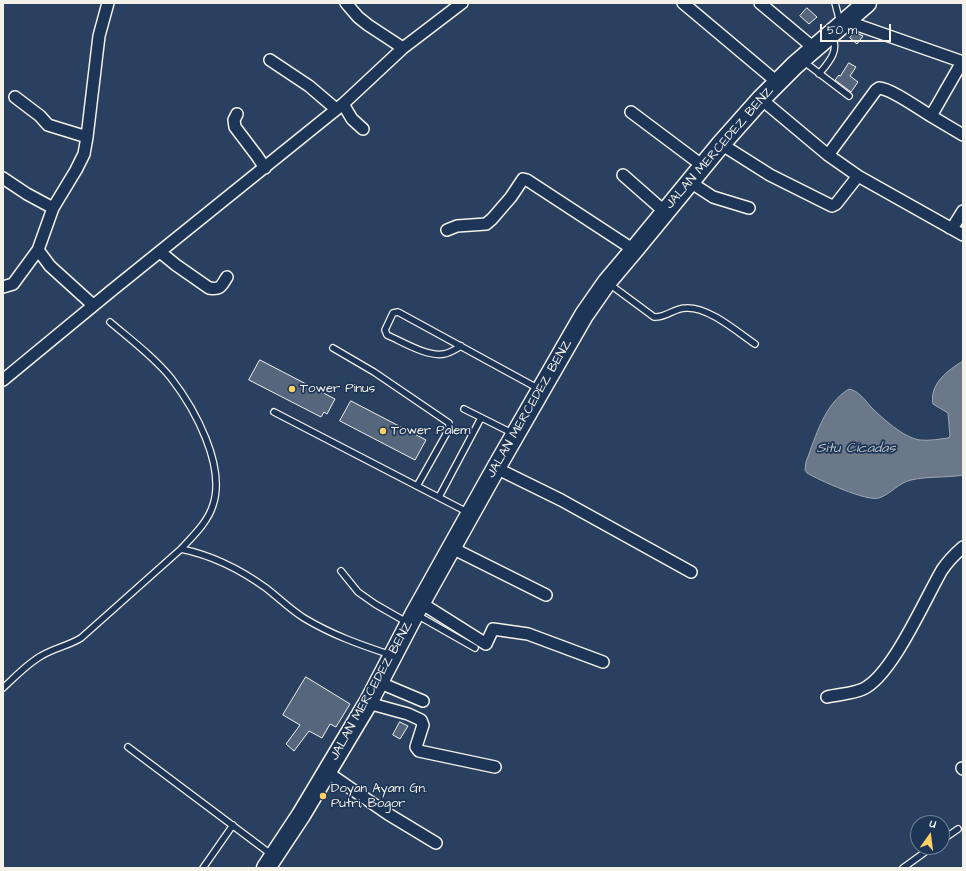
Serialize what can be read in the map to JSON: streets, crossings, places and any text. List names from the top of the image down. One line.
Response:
{"streets":{"main road":["JALAN MERCEDEZ BENZ"]},"water":["Situ Cicadas"],"places":["Tower Pinus","Tower Palem","Doyan Ayam Gn. Putri, Bogor"],"scale_bar":"50 m","north":"top"}
